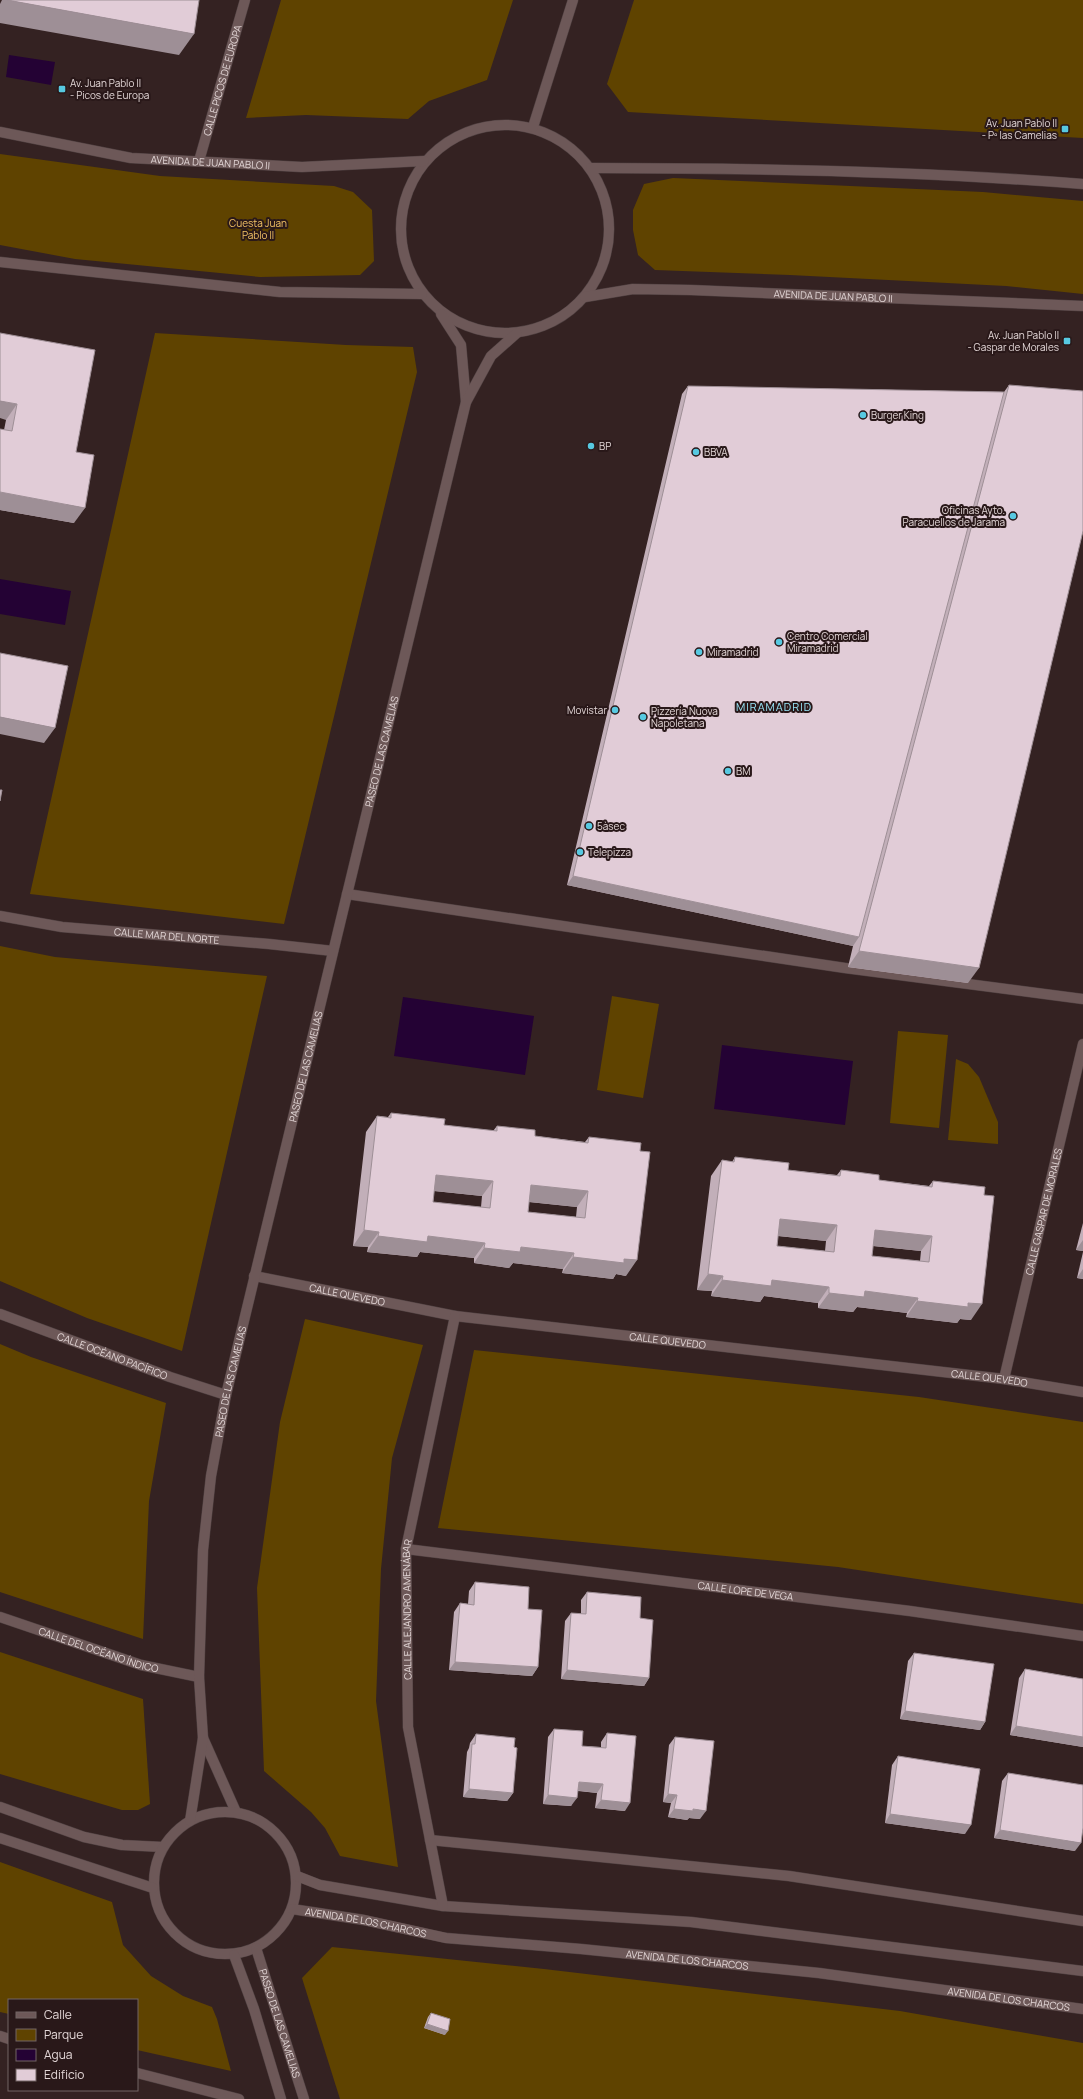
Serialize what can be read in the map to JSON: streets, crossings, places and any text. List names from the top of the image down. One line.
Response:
{"streets":{"street":["CALLE PICOS DE EUROPA","AVENIDA DE JUAN PABLO II","PASEO DE LAS CAMELIAS","CALLE MAR DEL NORTE","CALLE GASPAR DE MORALES","CALLE QUEVEDO","CALLE OCÉANO PACÍFICO","CALLE LOPE DE VEGA","CALLE ALEJANDRO AMENÁBAR","CALLE DEL OCÉANO ÍNDICO","AVENIDA DE LOS CHARCOS"]},"crossings":[["CALLE PICOS DE EUROPA","AVENIDA DE JUAN PABLO II"],["PASEO DE LAS CAMELIAS","CALLE MAR DEL NORTE"],["PASEO DE LAS CAMELIAS","CALLE QUEVEDO"],["PASEO DE LAS CAMELIAS","CALLE OCÉANO PACÍFICO"],["PASEO DE LAS CAMELIAS","CALLE DEL OCÉANO ÍNDICO"],["CALLE GASPAR DE MORALES","CALLE QUEVEDO"],["CALLE QUEVEDO","CALLE ALEJANDRO AMENÁBAR"],["CALLE LOPE DE VEGA","CALLE ALEJANDRO AMENÁBAR"]],"districts":["MIRAMADRID"],"parks":["Cuesta Juan Pablo II"],"places":{"transit":["Av. Juan Pablo II - Picos de Europa","Av. Juan Pablo II - Pº las Camelias","Av. Juan Pablo II - Gaspar de Morales"],"other":["Burger King","BP","BBVA","Oficinas Ayto. Paracuellos de Jarama","Centro Comercial Miramadrid","Miramadrid","Movistar","Pizzería Nuova Napoletana","BM","5àsec","Telepizza"]},"legend":["Calle","Parque","Agua","Edificio"]}
